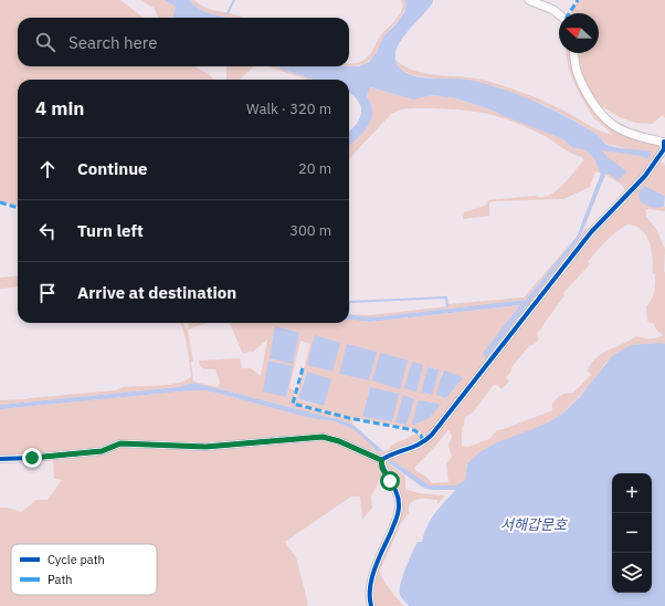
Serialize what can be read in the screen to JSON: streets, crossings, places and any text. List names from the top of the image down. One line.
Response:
{"water":["서해갑문호"],"legend":["Cycle path","Path"],"north":"left","page":{"search":"Search here","heading":["4 min","Walk · 320 m"],"list":[["Continue","20 m"],["Turn left","300 m"],"Arrive at destination"],"map_buttons":["+","−"]}}
